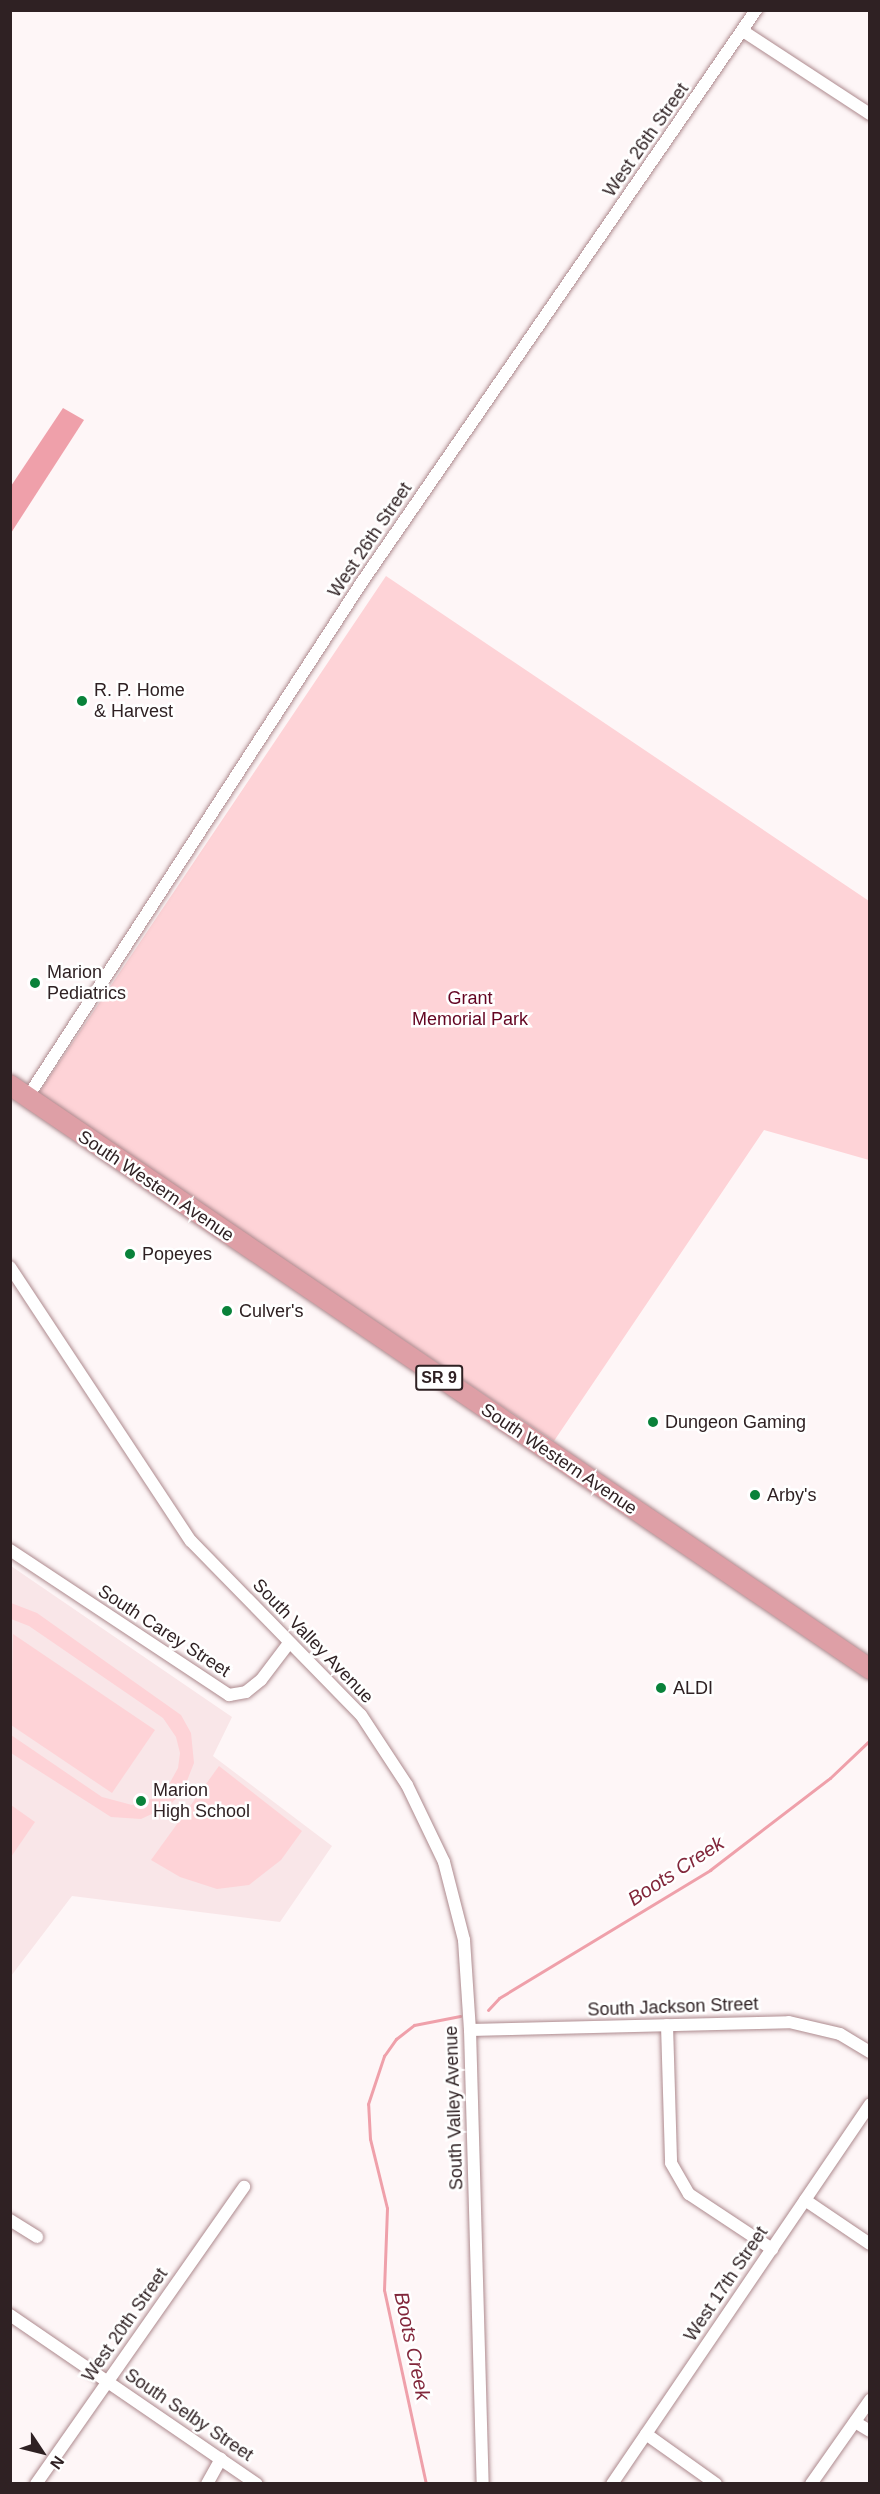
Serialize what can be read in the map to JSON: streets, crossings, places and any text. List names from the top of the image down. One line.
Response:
{"streets":{"highway":["South Western Avenue","SR 9"],"street":["West 26th Street","South Carey Street","South Valley Avenue","South Jackson Street","West 17th Street","West 20th Street","South Selby Street"]},"crossings":[["West 26th Street","South Western Avenue"],["South Carey Street","South Valley Avenue"],["South Valley Avenue","South Jackson Street"],["West 20th Street","South Selby Street"]],"water":["Boots Creek"],"parks":["Grant Memorial Park"],"places":["R. P. Home & Harvest","Marion Pediatrics","Popeyes","Culver's","Dungeon Gaming","Arby's","ALDI","Marion High School"],"north":"bottom right"}
